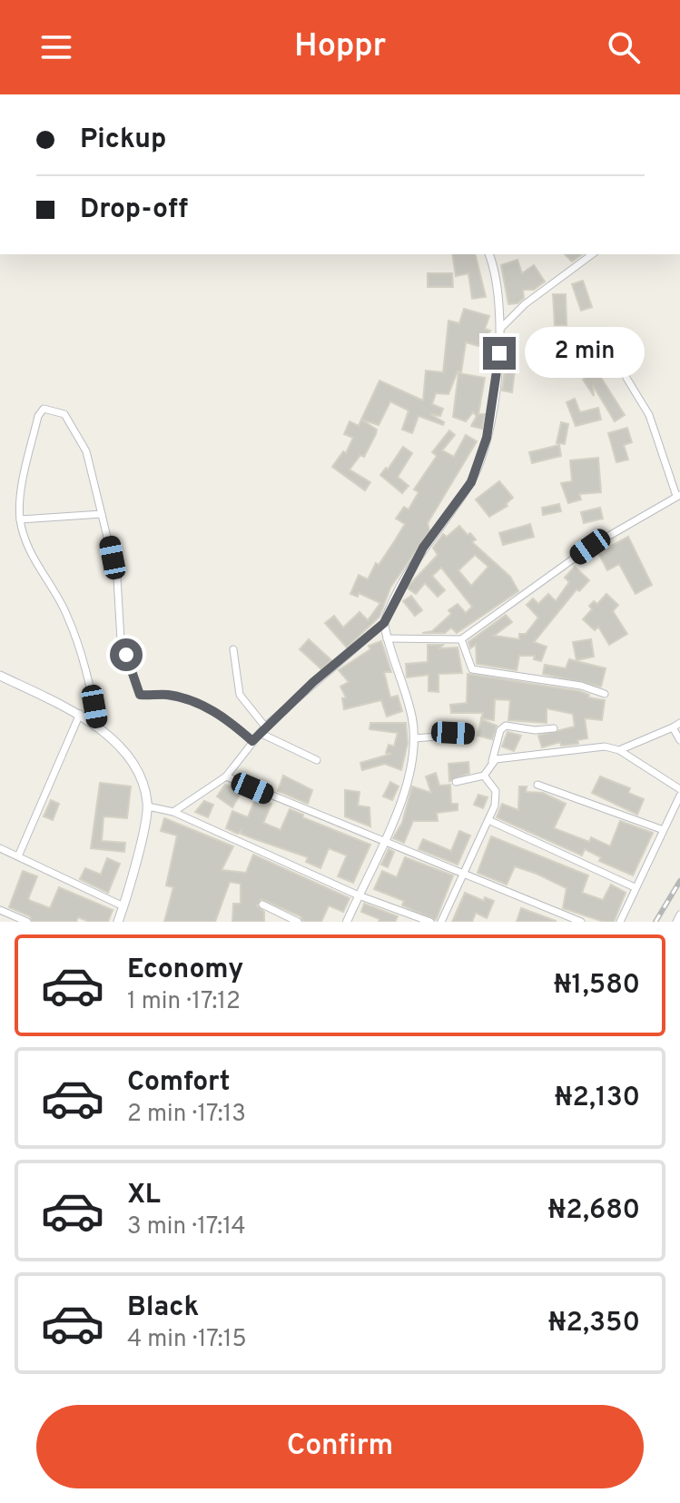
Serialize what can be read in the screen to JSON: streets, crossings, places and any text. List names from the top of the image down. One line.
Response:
{"page":{"header":"Hoppr","banner":["Pickup","Drop-off"],"bubble":"2 min","list":[{"name":"Economy","note":"1 min · 17:12","value":"₦1,580"},{"name":"Comfort","note":"2 min · 17:13","value":"₦2,130"},{"name":"XL","note":"3 min · 17:14","value":"₦2,680"},{"name":"Black","note":"4 min · 17:15","value":"₦2,350"}],"buttons":"Confirm"}}
